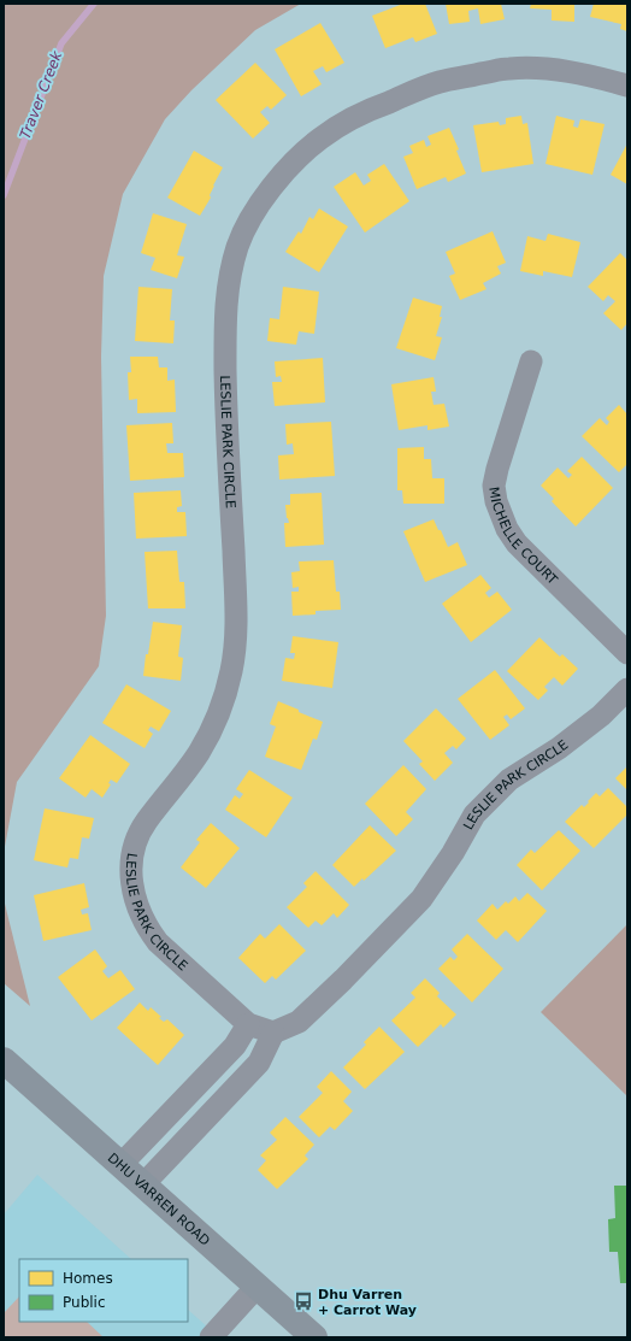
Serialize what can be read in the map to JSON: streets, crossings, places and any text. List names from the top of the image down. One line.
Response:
{"streets":{"main road":["DHU VARREN ROAD"],"street":["LESLIE PARK CIRCLE","MICHELLE COURT"]},"water":["Traver Creek"],"places":{"bus stop":["Dhu Varren + Carrot Way"]},"legend":["Homes","Public"]}
